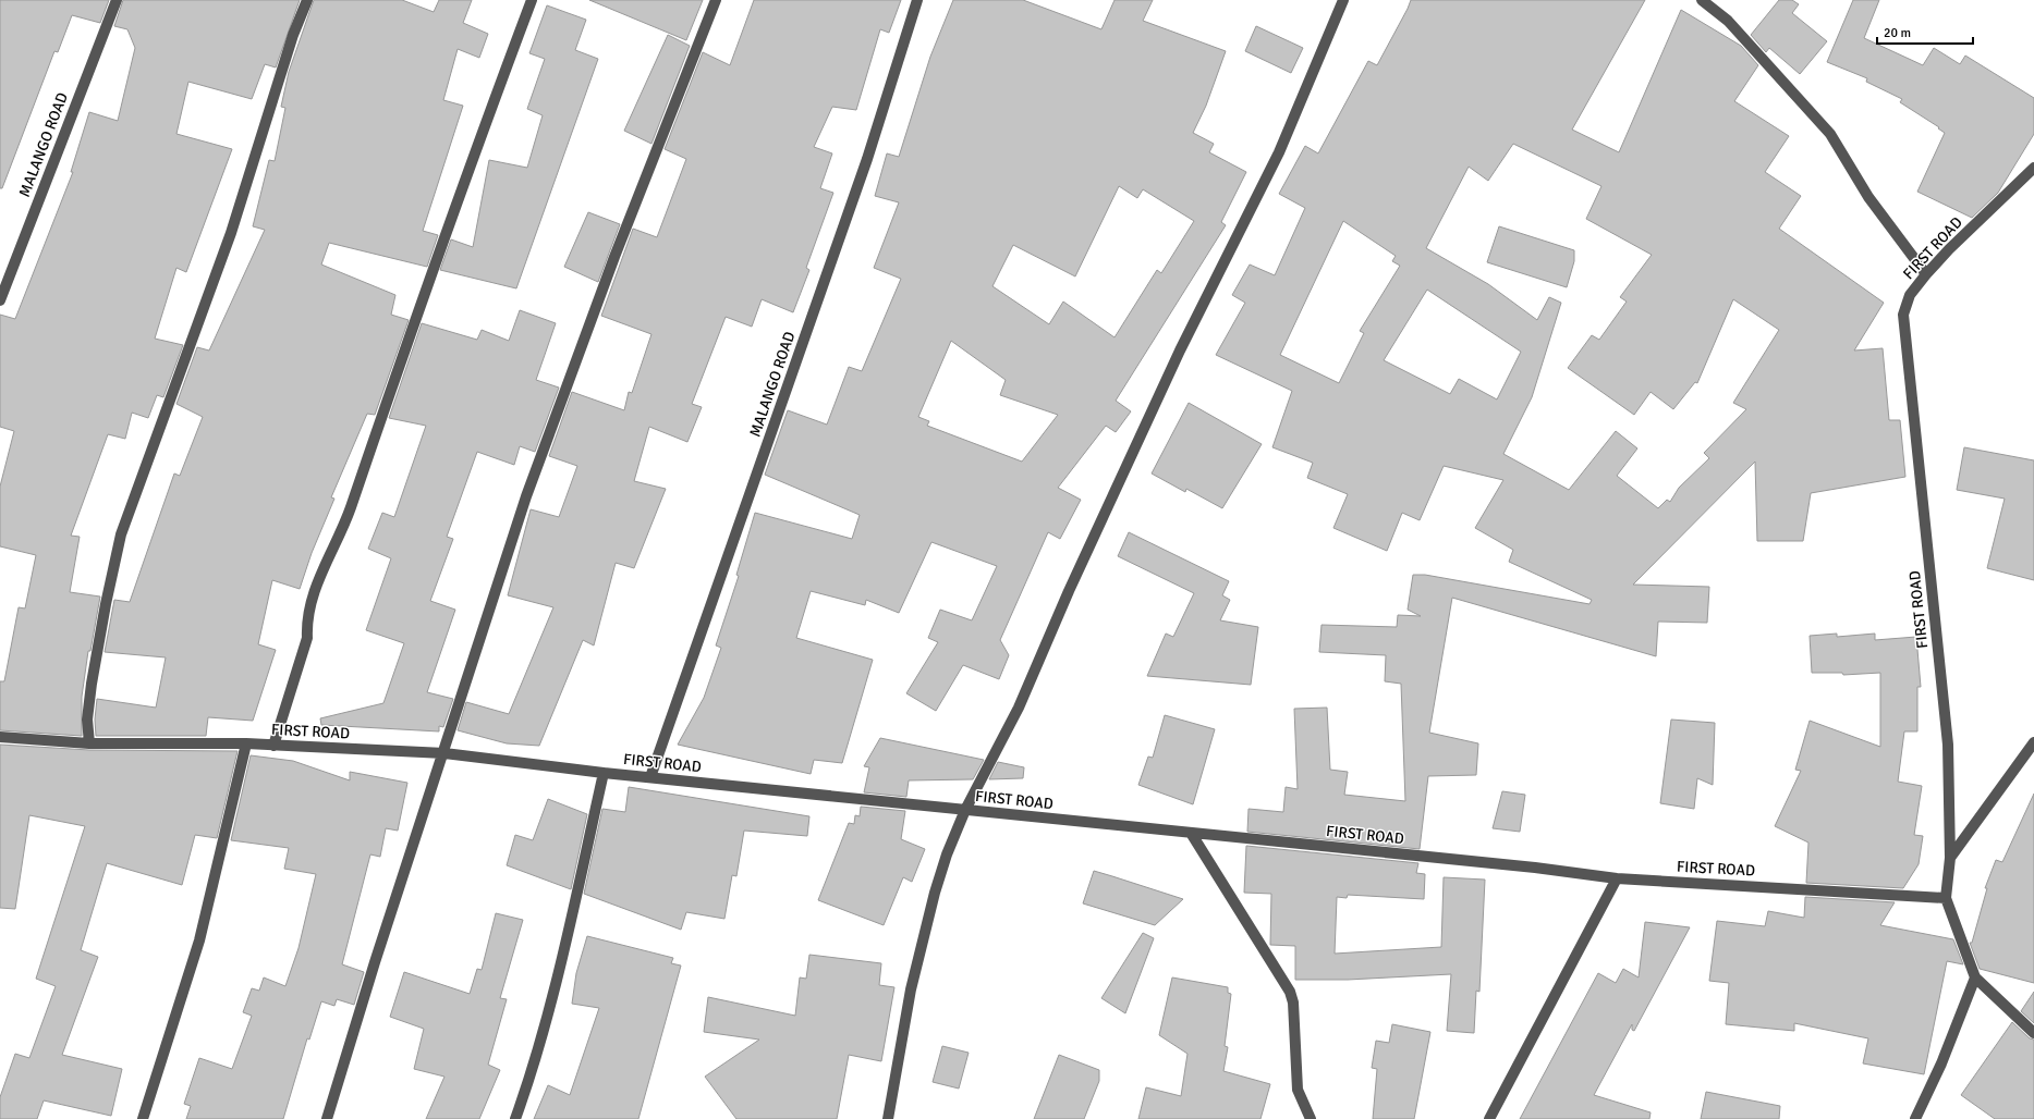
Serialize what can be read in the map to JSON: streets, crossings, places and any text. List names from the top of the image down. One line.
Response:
{"streets":{"street":["MALANGO ROAD","FIRST ROAD"]},"crossings":[["MALANGO ROAD","FIRST ROAD"]],"scale_bar":"20 m"}
